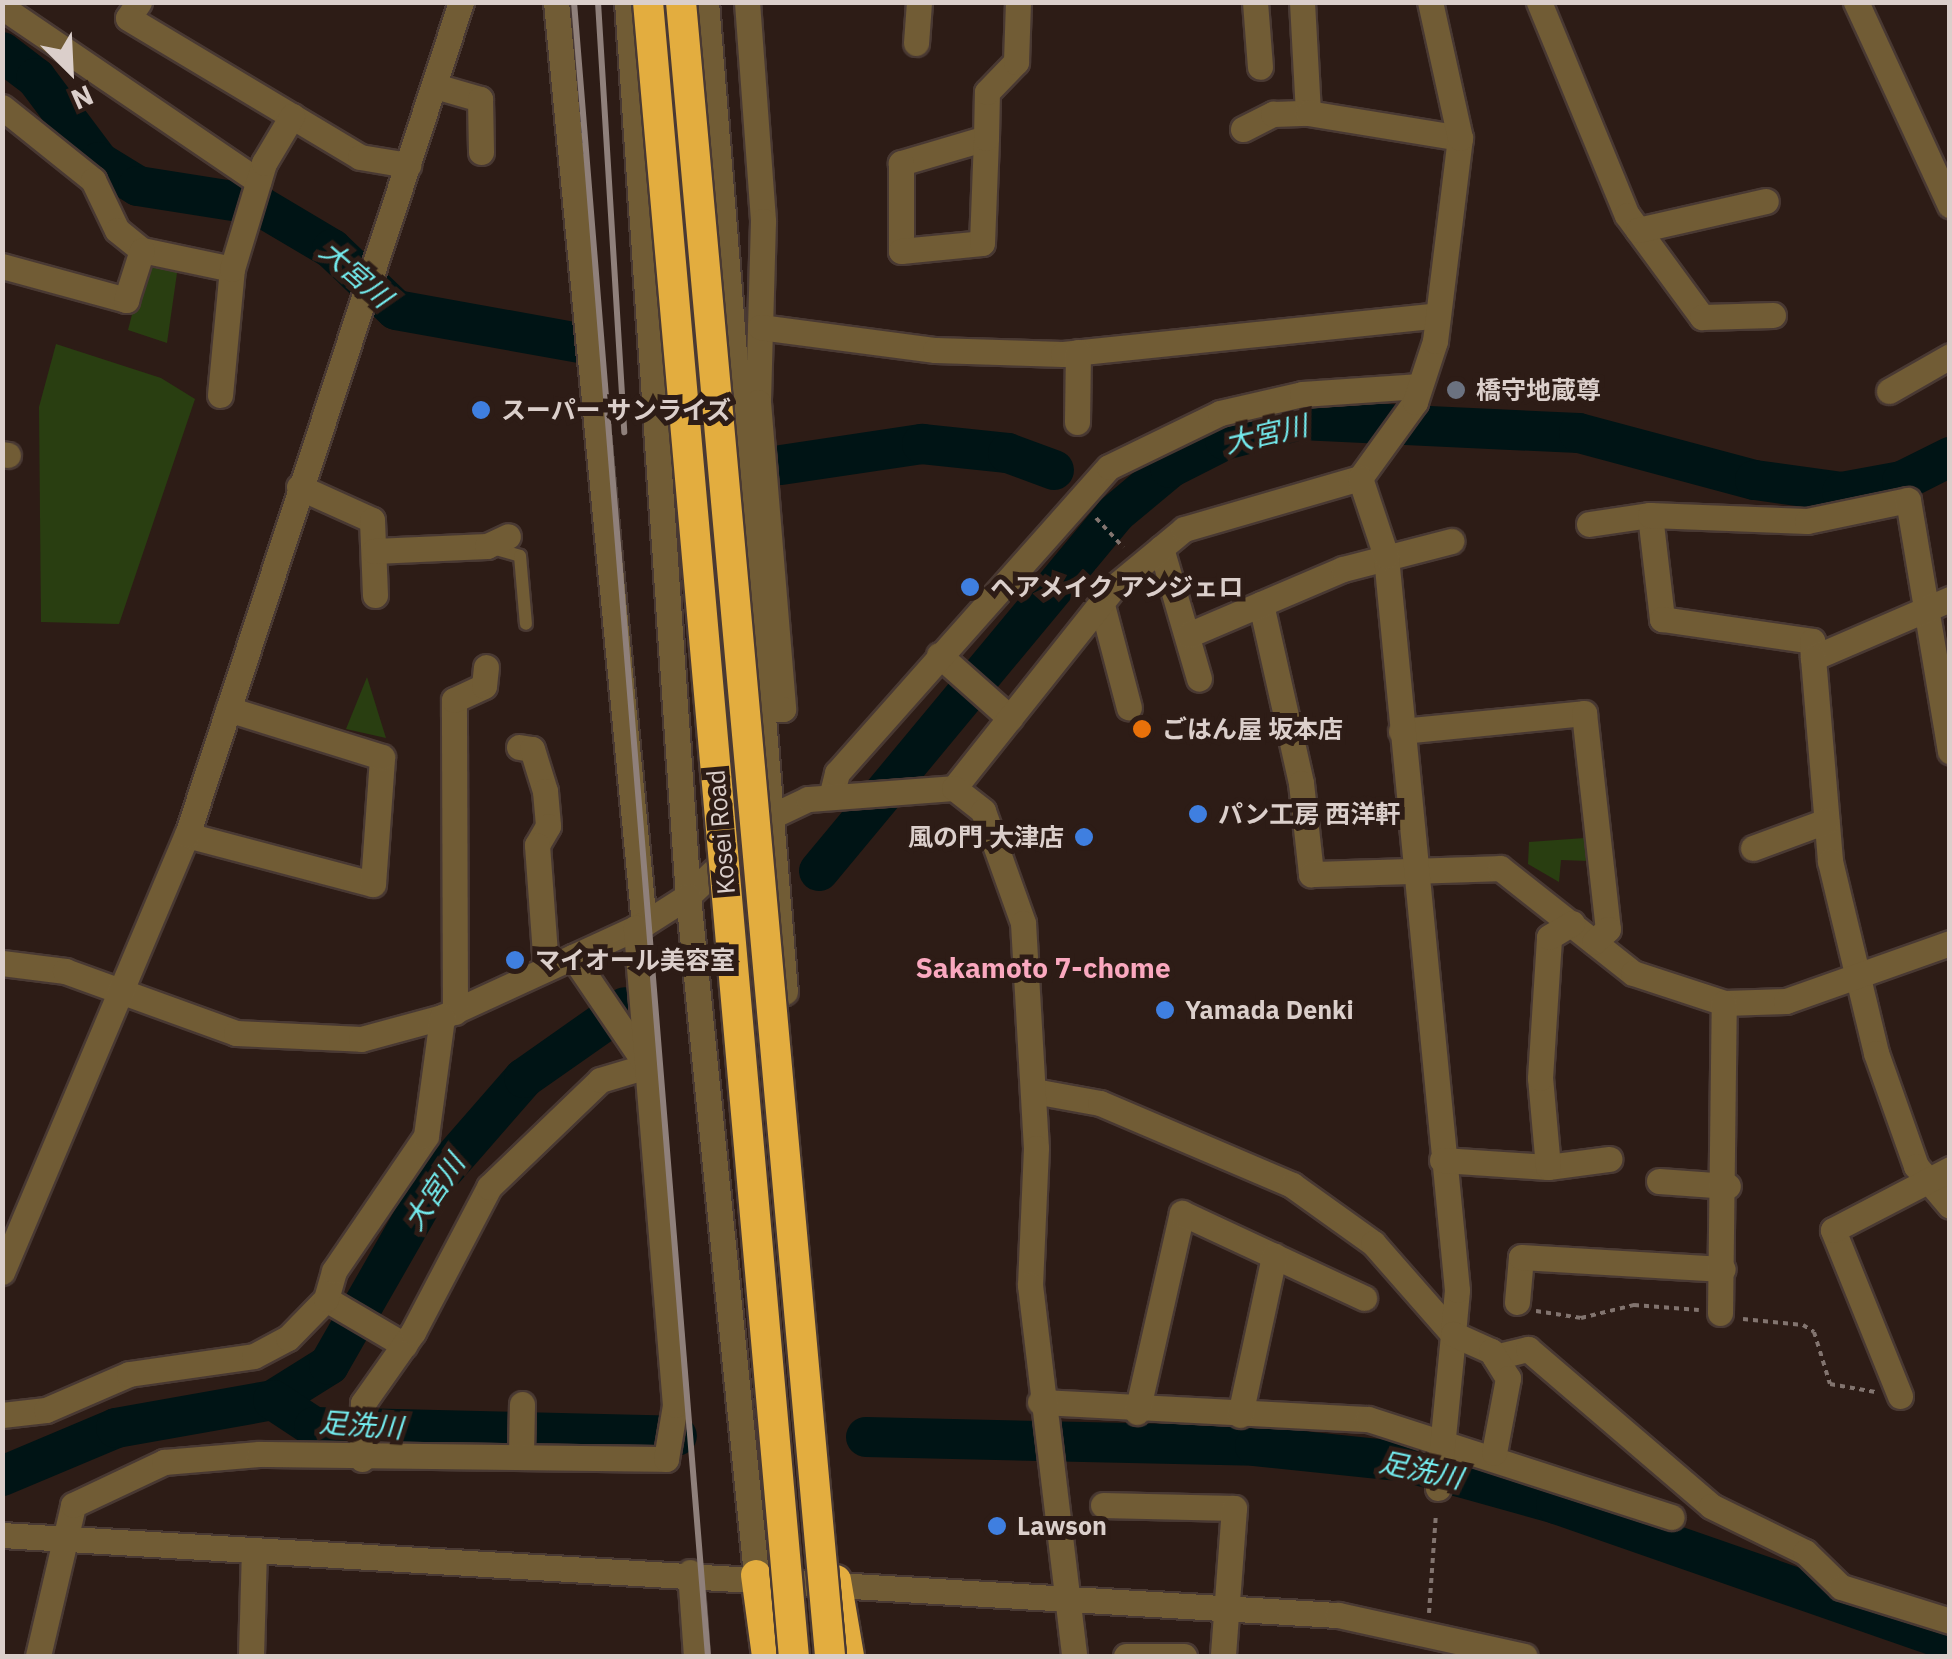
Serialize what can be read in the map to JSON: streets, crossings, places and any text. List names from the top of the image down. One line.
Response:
{"streets":{"highway":["Kosei Road"]},"districts":["Sakamoto 7-chome"],"water":["大宮川","足洗川"],"places":["橋守地蔵尊","スーパー サンライズ","ヘアメイク アンジェロ","ごはん屋 坂本店","パン工房 西洋軒","風の門 大津店","マイオール美容室","Yamada Denki","Lawson"],"north":"bottom right"}
